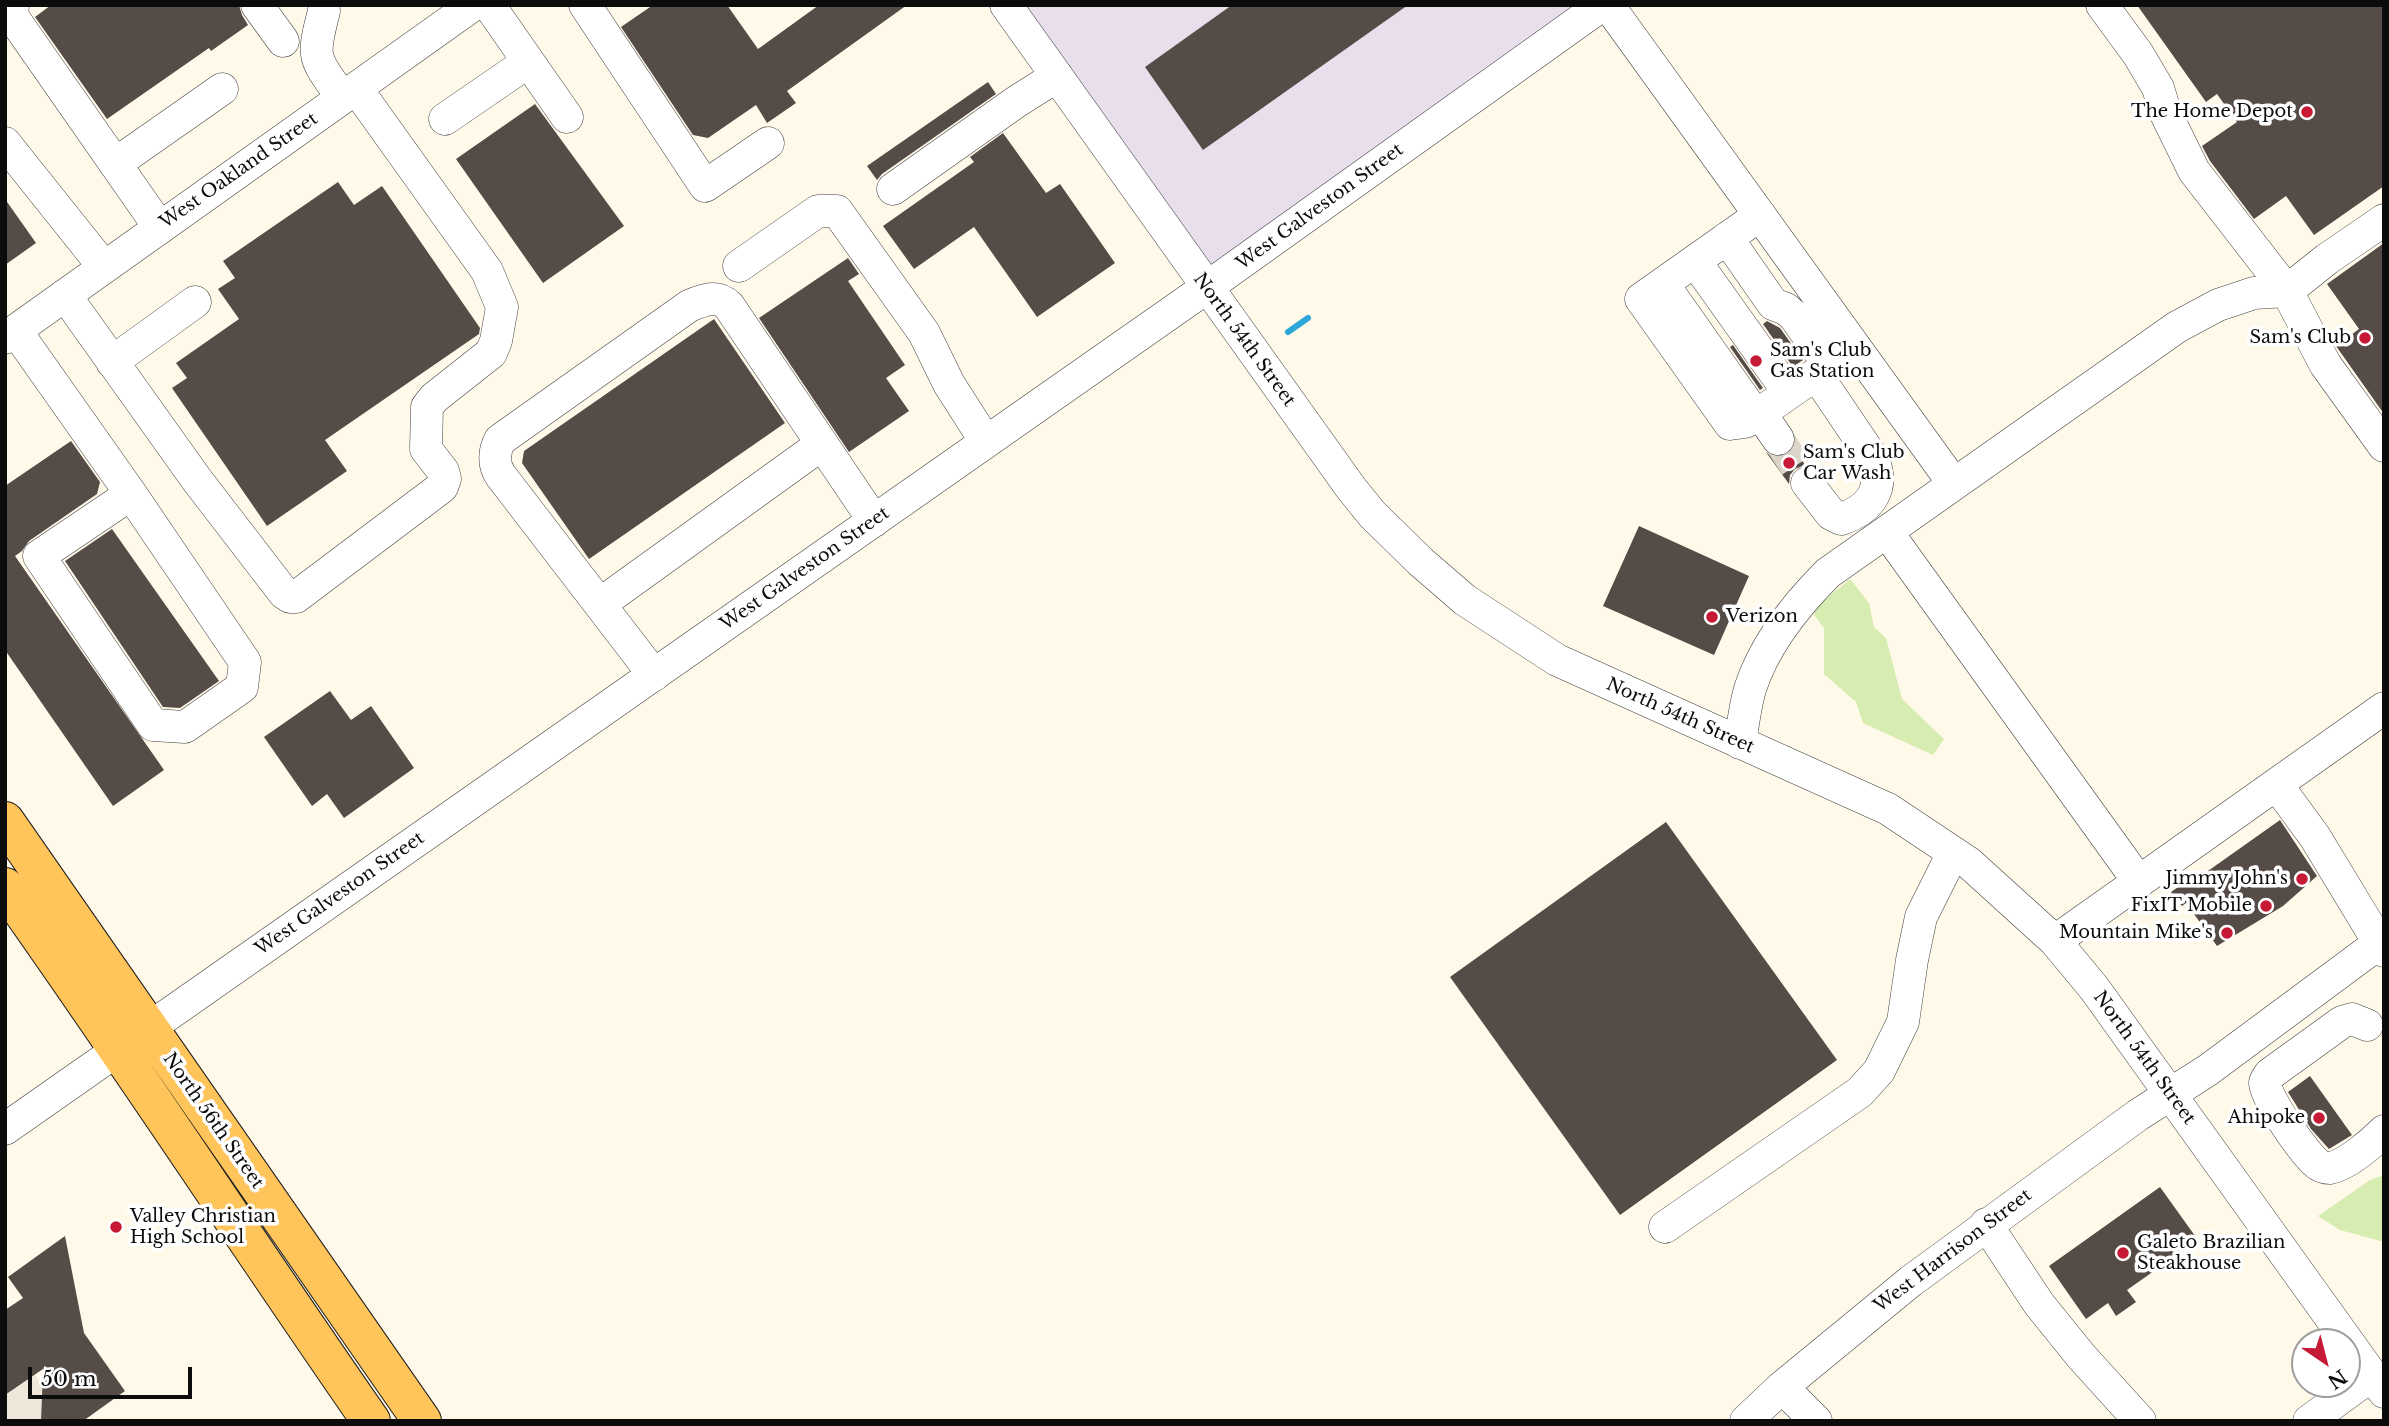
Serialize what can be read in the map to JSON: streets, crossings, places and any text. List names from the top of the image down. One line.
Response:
{"streets":{"main road":["North 56th Street"],"street":["West Oakland Street","West Galveston Street","North 54th Street","West Harrison Street"]},"crossings":[["West Galveston Street","North 54th Street"],["West Galveston Street","North 56th Street"],["North 54th Street","West Harrison Street"]],"places":["The Home Depot","Sam's Club","Sam's Club Gas Station","Sam's Club Car Wash","Verizon","Jimmy John's","FixIT Mobile","Mountain Mike's","Ahipoke","Valley Christian High School","Galeto Brazilian Steakhouse"],"scale_bar":"50 m","north":"bottom right"}
